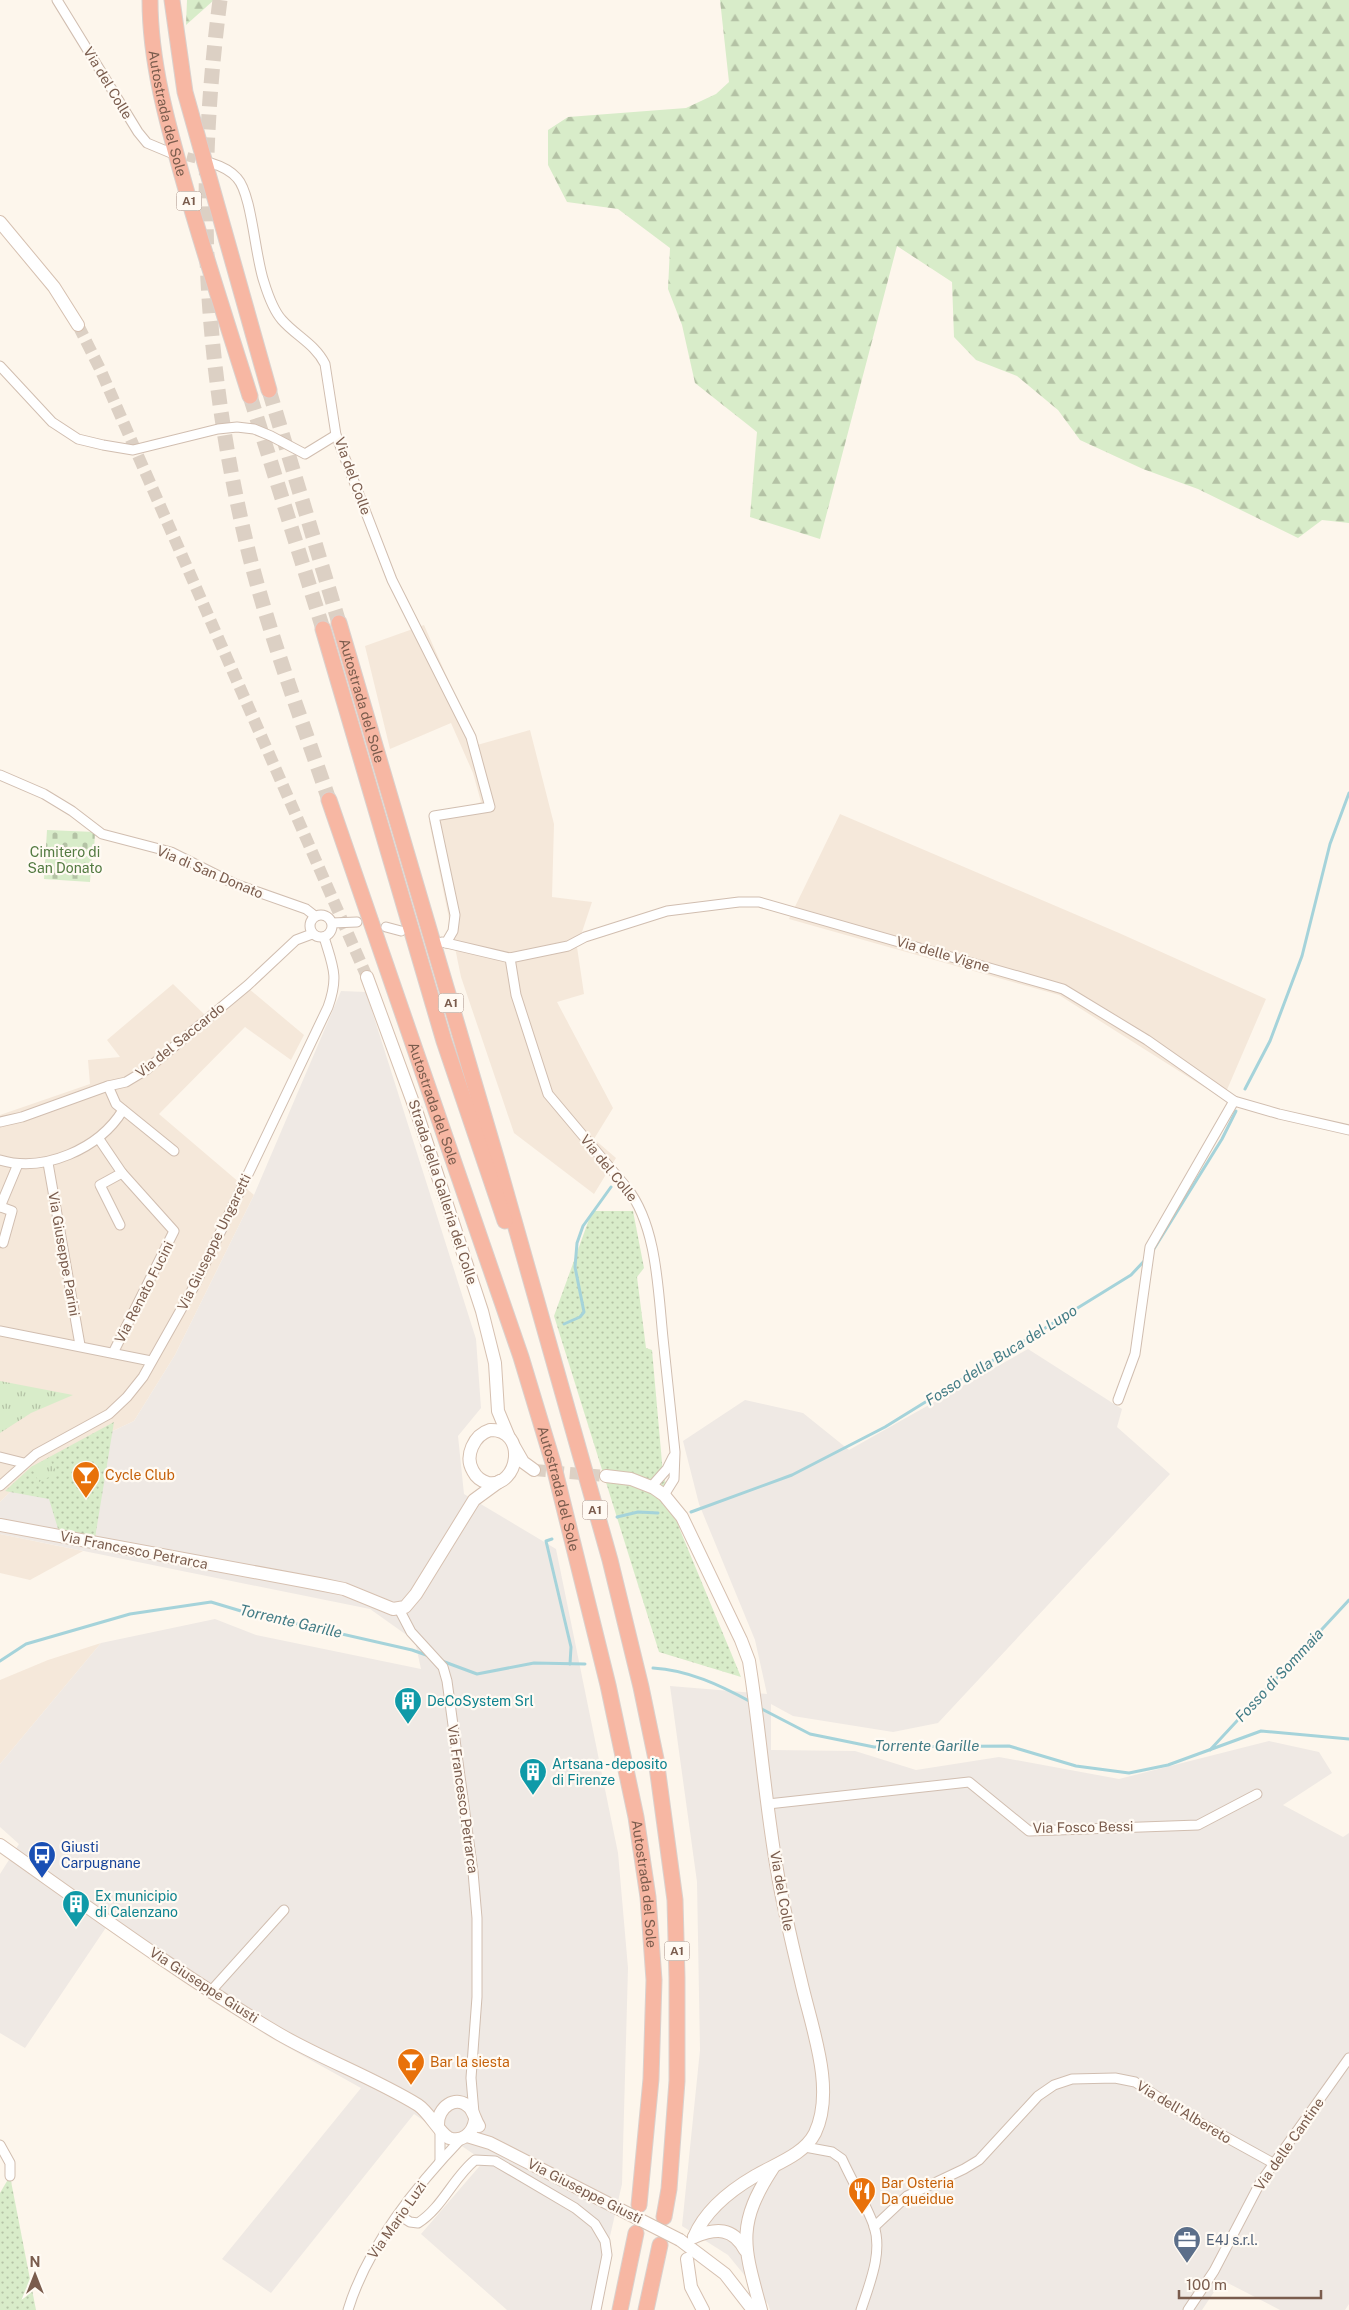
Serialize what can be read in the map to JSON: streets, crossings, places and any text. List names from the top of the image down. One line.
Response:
{"streets":{"highway":["Autostrada del Sole","A1"],"main road":["Via del Colle","Strada della Galleria del Colle","Via Francesco Petrarca","Via Giuseppe Giusti"],"street":["Via di San Donato","Via delle Vigne","Via del Saccardo","Via Giuseppe Ungaretti","Via Giuseppe Parini","Via Renato Fucini","Via Fosco Bessi","Via dell'Albereto","Via delle Cantine","Via Mario Luzi"]},"crossings":[["Via del Colle","Via delle Vigne"],["Via del Colle","Via Fosco Bessi"],["Via di San Donato","Via del Saccardo"],["Via di San Donato","Via Giuseppe Ungaretti"],["Via del Saccardo","Via Giuseppe Ungaretti"],["Via Giuseppe Ungaretti","Via Renato Fucini"],["Via Giuseppe Parini","Via Renato Fucini"],["Via Francesco Petrarca","Via Giuseppe Giusti"],["Via Francesco Petrarca","Via Mario Luzi"],["Via Giuseppe Giusti","Via Mario Luzi"],["Via dell'Albereto","Via delle Cantine"]],"water":["Fosso della Buca del Lupo","Torrente Garille","Fosso di Sommaia"],"parks":["Cimitero di San Donato"],"places":{"bar":["Cycle Club","Bar la siesta"],"building":["DeCoSystem Srl","Artsana - deposito di Firenze","Ex municipio di Calenzano"],"bus stop":["Giusti Carpugnane"],"restaurant":["Bar Osteria Da queidue"],"office":["E4J s.r.l."]},"scale_bar":"100 m","north":"top"}
